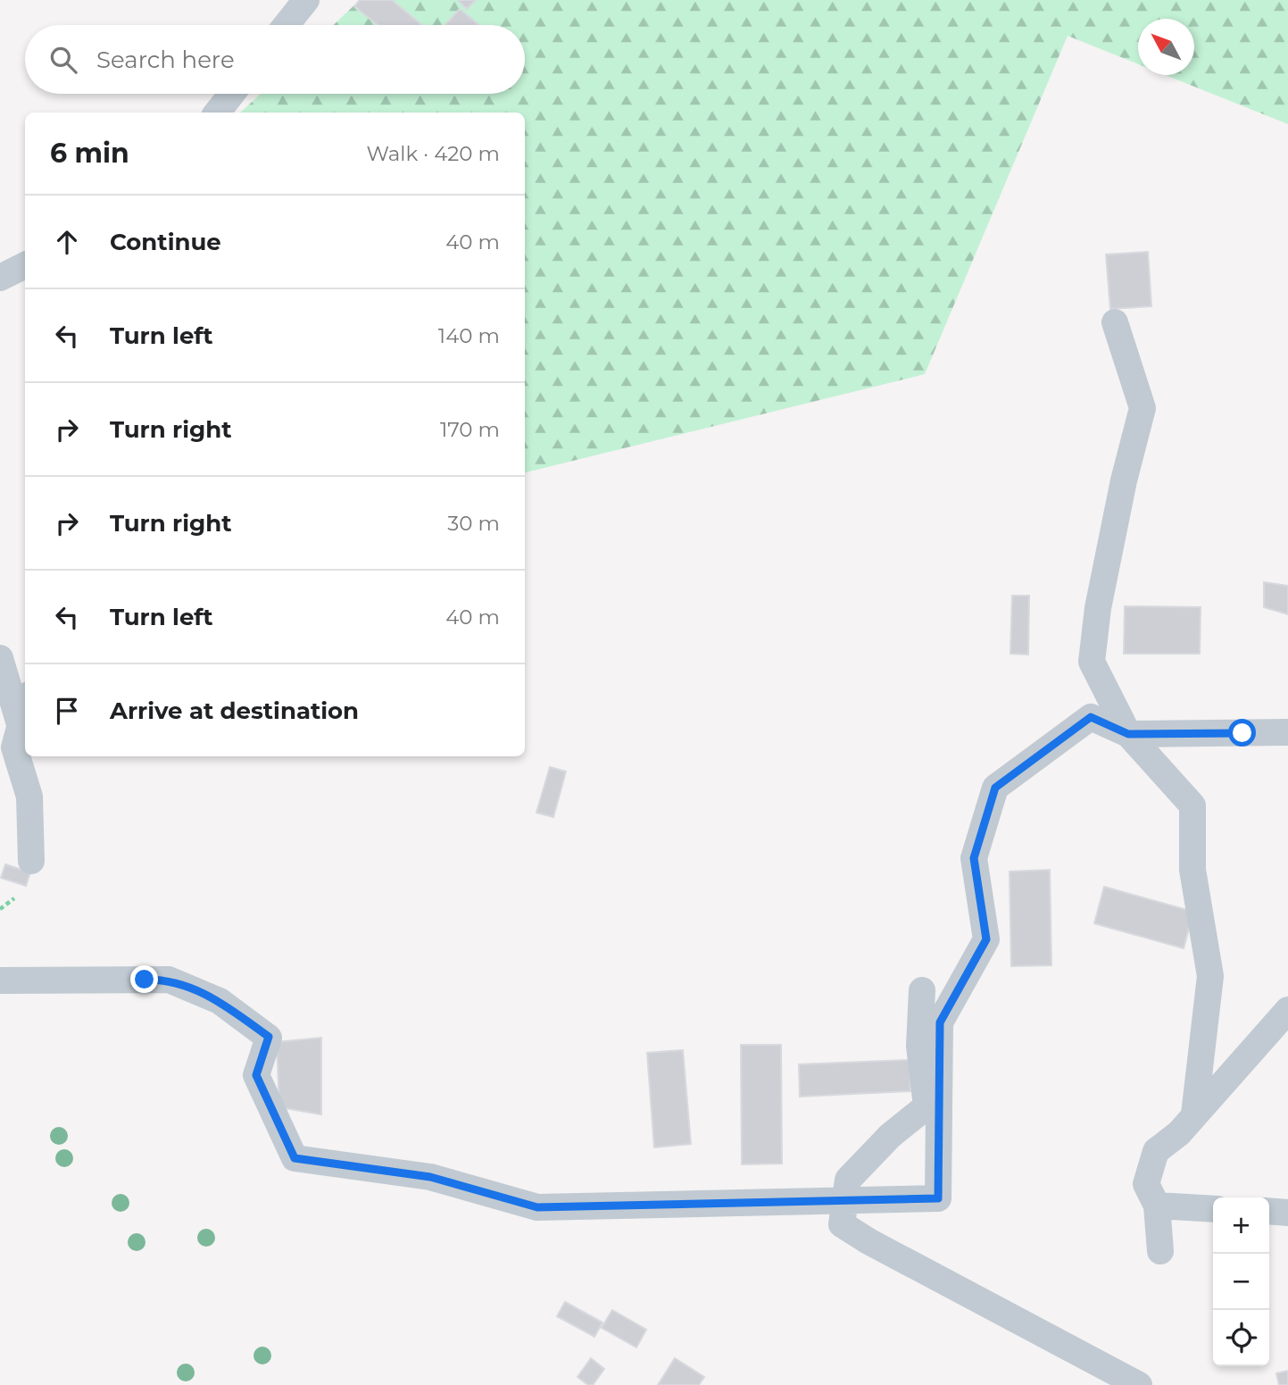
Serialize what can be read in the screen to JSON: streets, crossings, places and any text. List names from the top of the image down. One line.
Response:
{"north":"top left","page":{"search":"Search here","heading":["6 min","Walk · 420 m"],"list":[["Continue","40 m"],["Turn left","140 m"],["Turn right","170 m"],["Turn right","30 m"],["Turn left","40 m"],"Arrive at destination"],"map_buttons":["+","−"]}}
